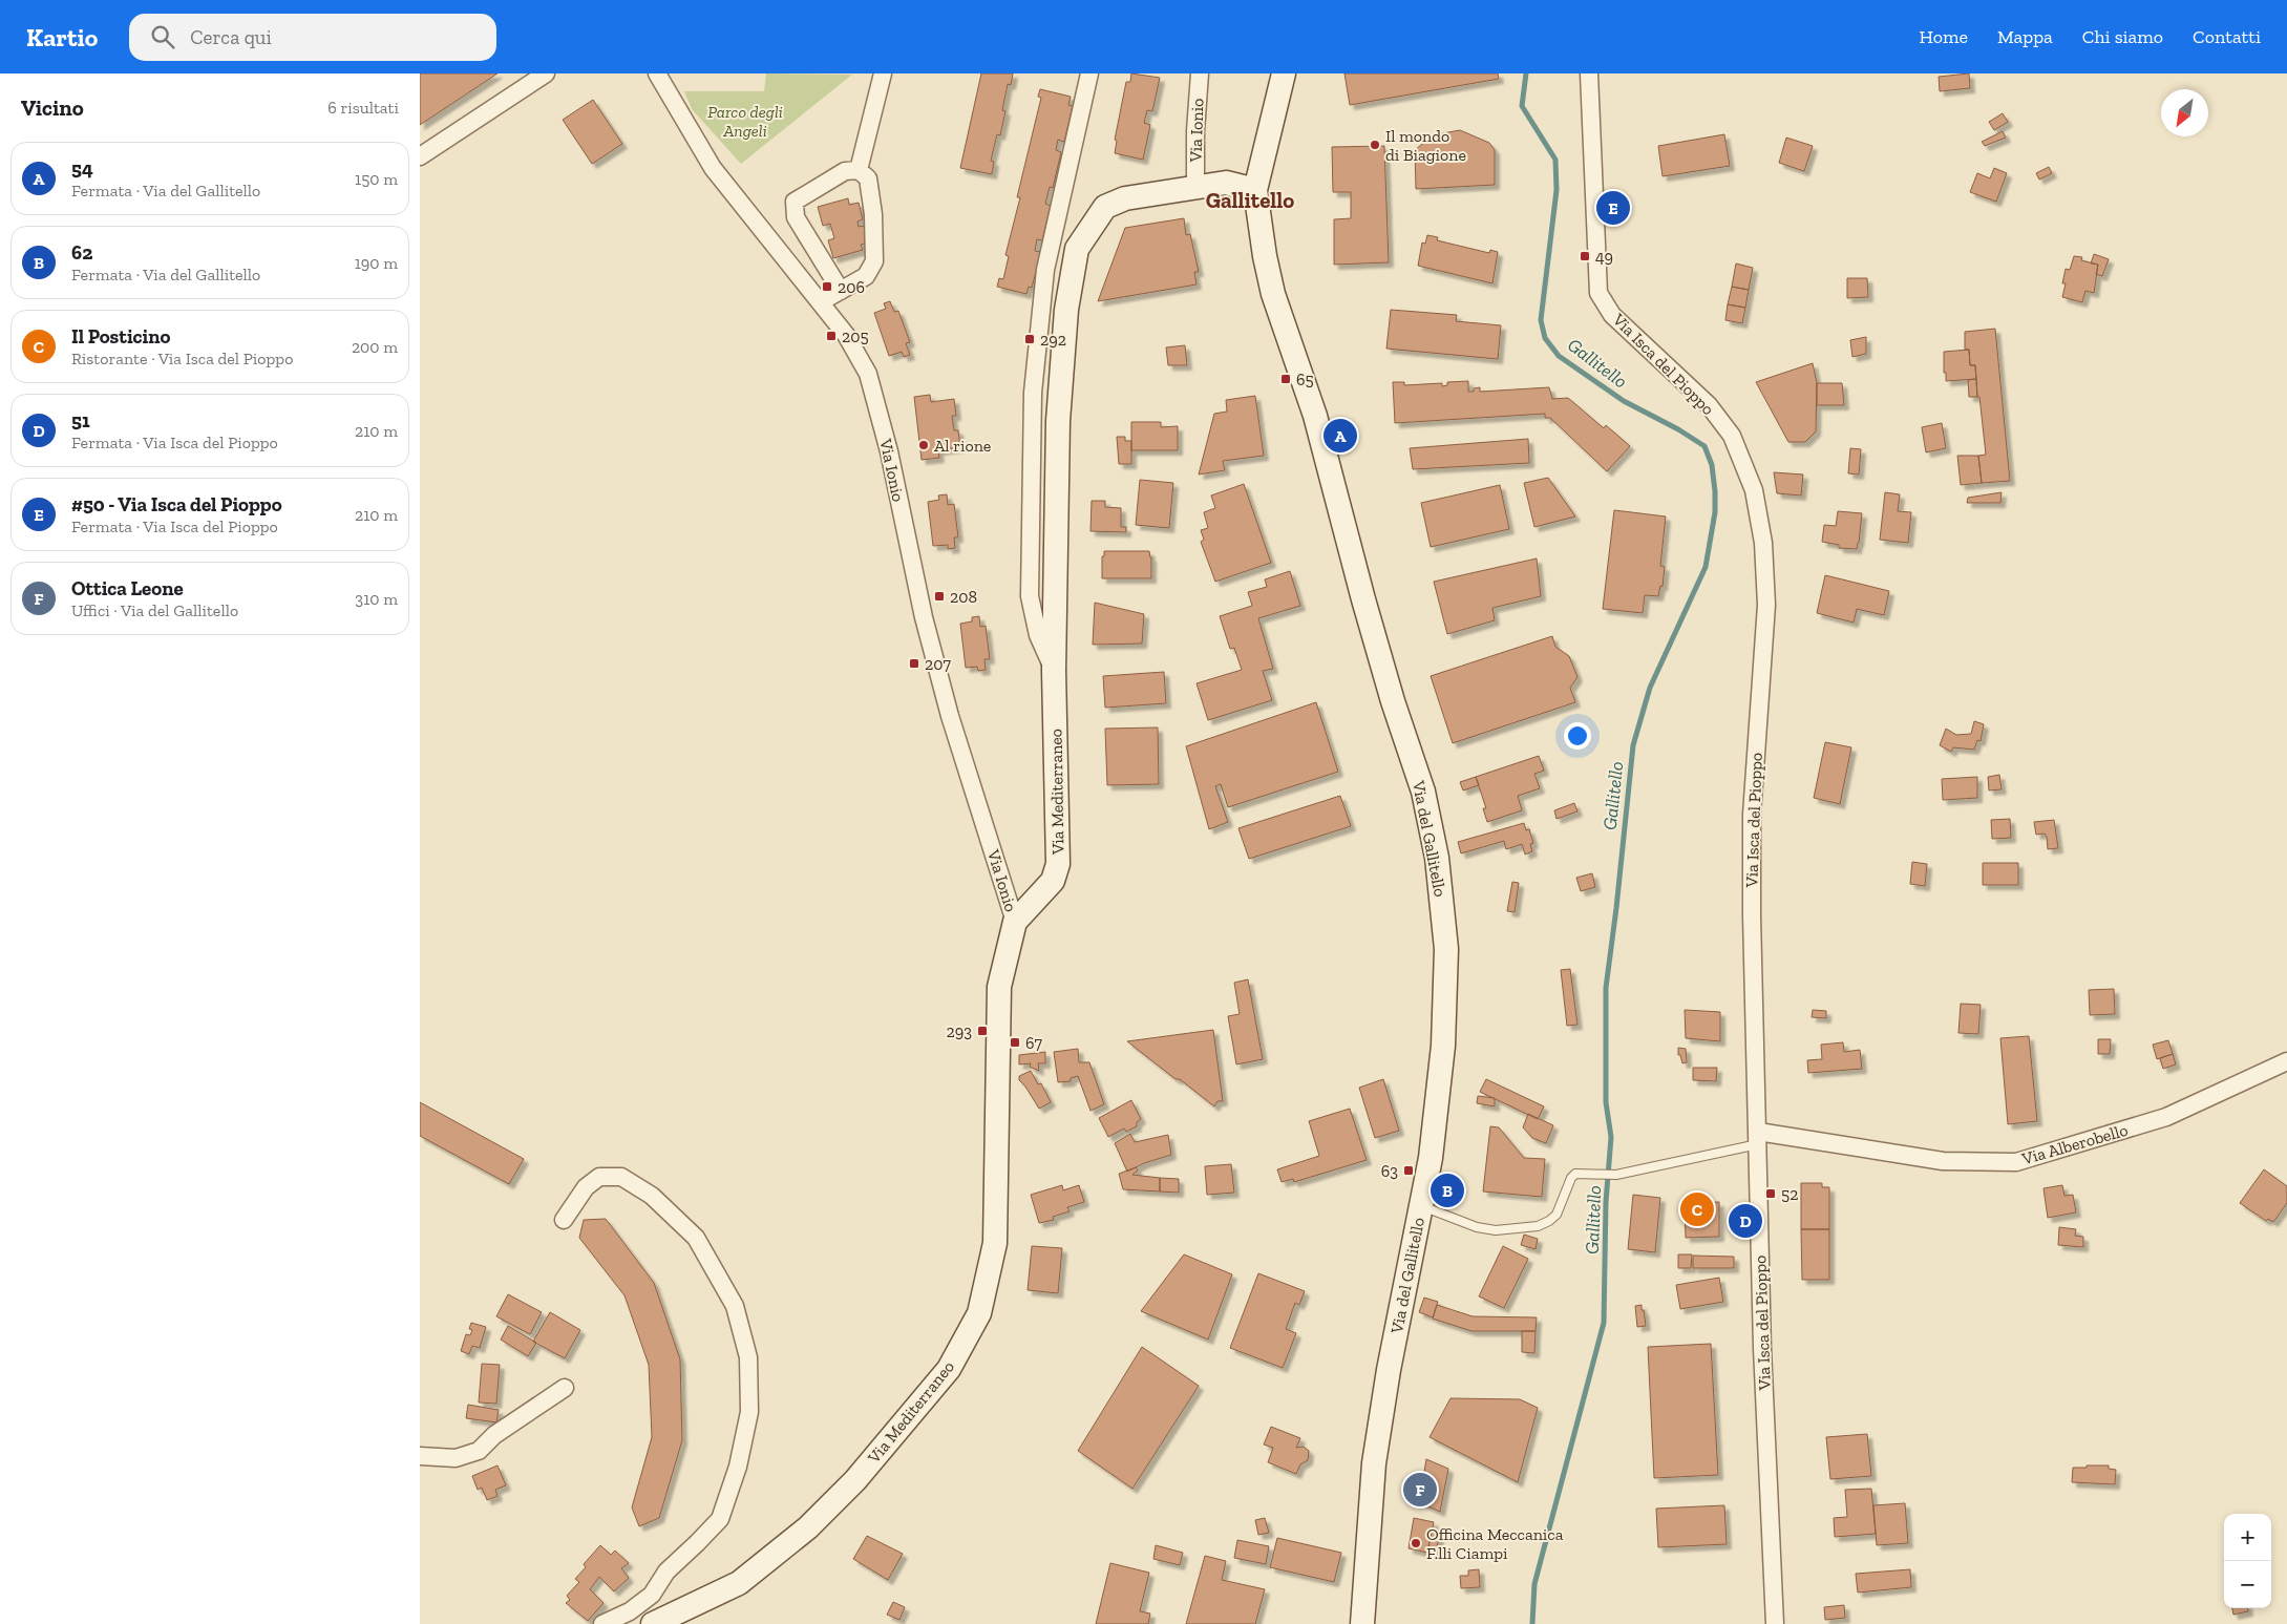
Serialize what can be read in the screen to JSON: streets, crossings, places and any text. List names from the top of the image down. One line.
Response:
{"streets":{"street":["Via Ionio","Via Isca del Pioppo","Via Mediterraneo","Via del Gallitello","Via Alberobello"]},"crossings":[["Via Ionio","Via Mediterraneo"],["Via Isca del Pioppo","Via Alberobello"],["Via Mediterraneo","Via del Gallitello"]],"districts":["Gallitello"],"water":["Gallitello"],"parks":["Parco degli Angeli"],"places":{"other":["Il mondo di Biagione","Al rione","Officina Meccanica F.lli Ciampi"],"transit":["49","206","205","292","65","208","207","293","67","63","52"]},"north":"bottom left","page":{"header":"Kartio","search":"Cerca qui","nav":["Home","Mappa","Chi siamo","Contatti"],"heading":["Vicino","6 risultati"],"list":[{"mark":"A","name":"54","note":"Fermata · Via del Gallitello","value":"150 m"},{"mark":"B","name":"62","note":"Fermata · Via del Gallitello","value":"190 m"},{"mark":"C","name":"Il Posticino","note":"Ristorante · Via Isca del Pioppo","value":"200 m"},{"mark":"D","name":"51","note":"Fermata · Via Isca del Pioppo","value":"210 m"},{"mark":"E","name":"#50 - Via Isca del Pioppo","note":"Fermata · Via Isca del Pioppo","value":"210 m"},{"mark":"F","name":"Ottica Leone","note":"Uffici · Via del Gallitello","value":"310 m"}],"pins":["E","A","B","C","D","F"],"map_buttons":["+","−"]}}
